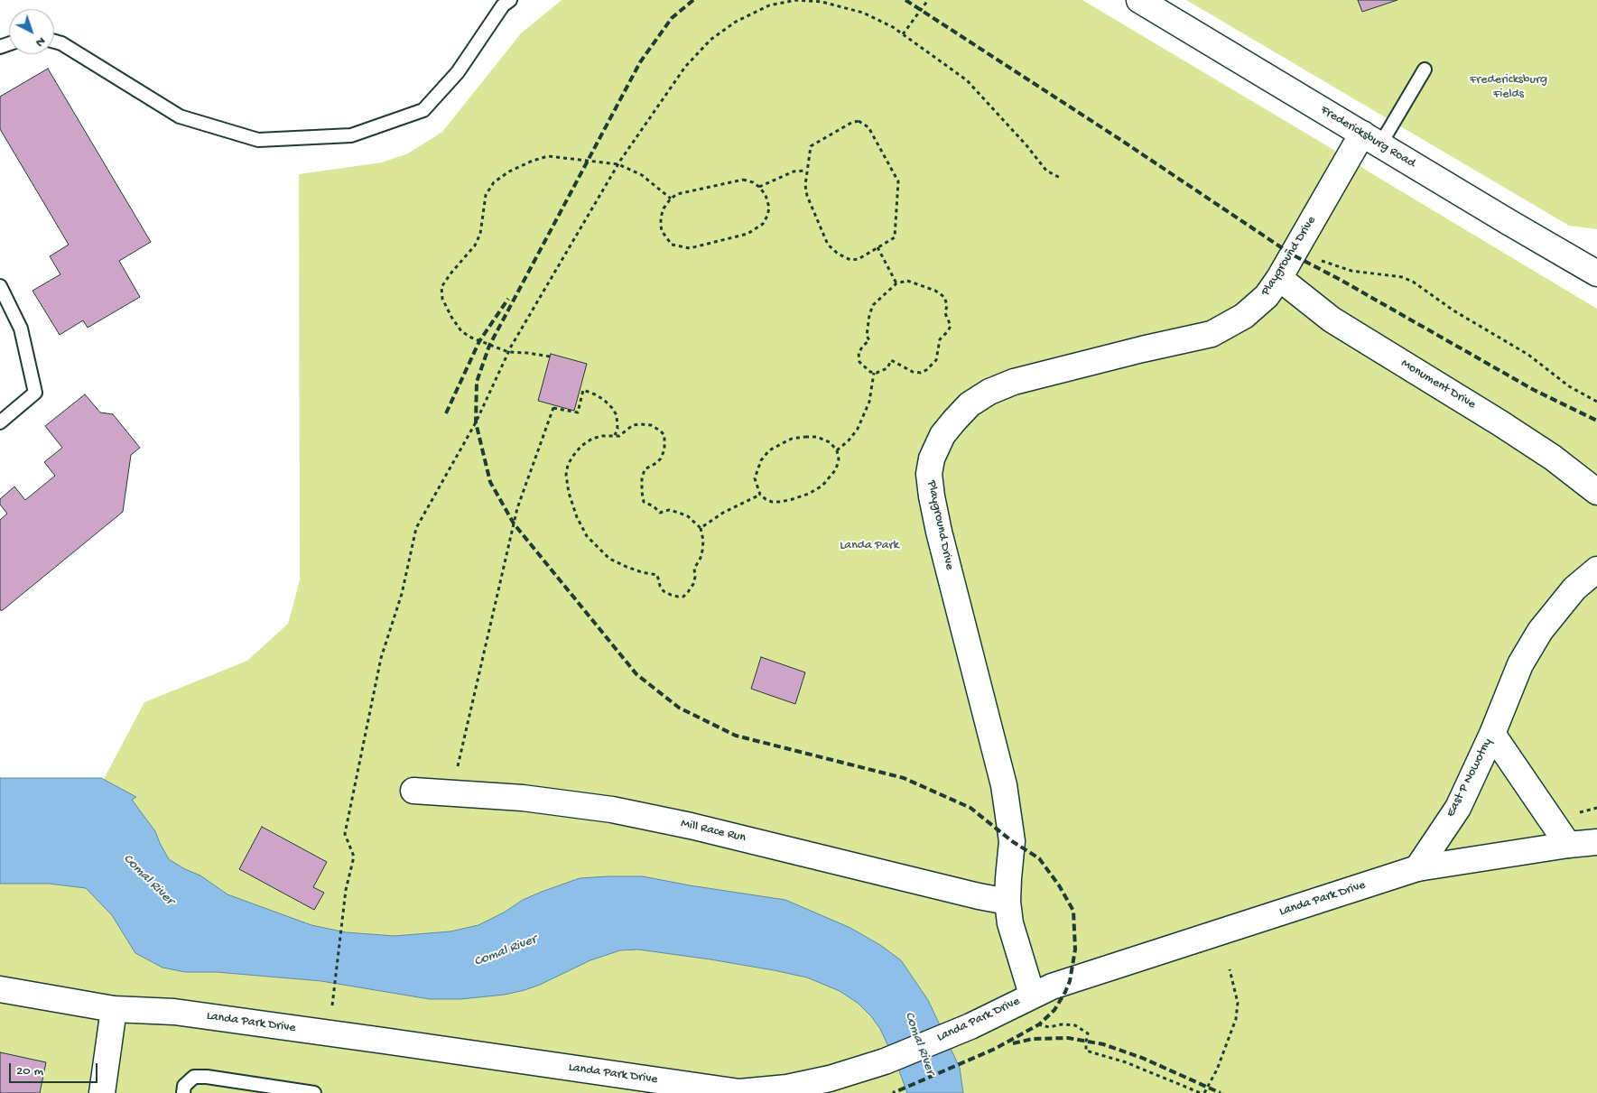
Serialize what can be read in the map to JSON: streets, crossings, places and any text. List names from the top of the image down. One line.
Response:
{"streets":{"street":["Fredericksburg Road","Playground Drive","Monument Drive","East P Nowotny","Mill Race Run","Landa Park Drive"]},"crossings":[["Fredericksburg Road","Playground Drive"],["Playground Drive","Monument Drive"],["Playground Drive","Mill Race Run"],["Playground Drive","Landa Park Drive"],["East P Nowotny","Landa Park Drive"]],"water":["Comal River"],"parks":["Fredericksburg Fields","Landa Park"],"scale_bar":"20 m","north":"bottom right"}
